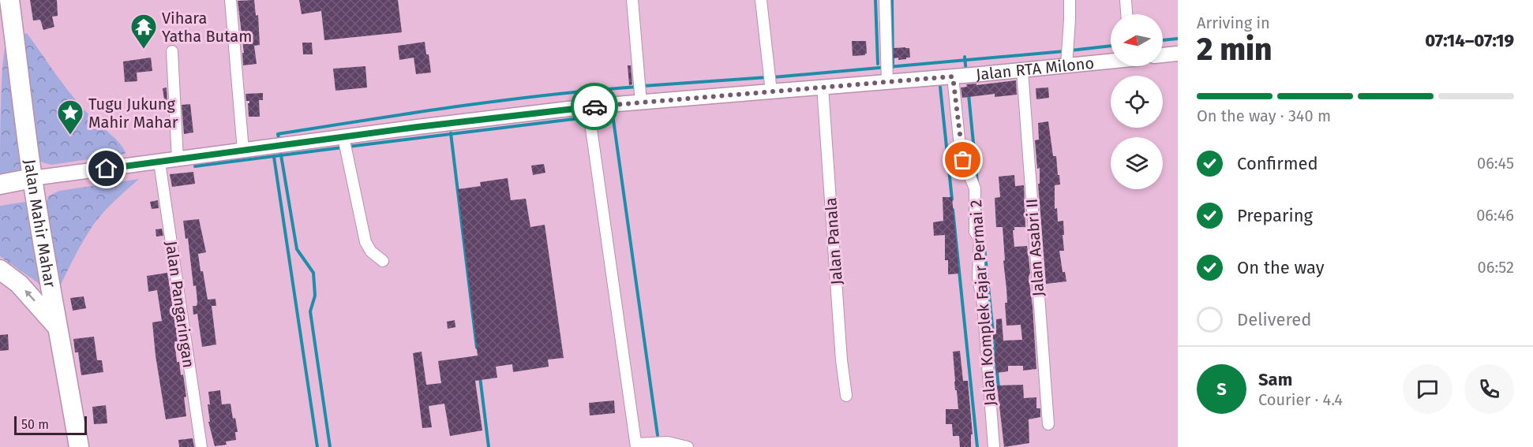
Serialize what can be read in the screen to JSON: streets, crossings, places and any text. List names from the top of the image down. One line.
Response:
{"streets":{"highway":["Jalan RTA Milono","Jalan Mahir Mahar"],"street":["Jalan Panala","Jalan Asabri II","Jalan Komplek Fajar Permai 2","Jalan Pangaringan"]},"crossings":[["Jalan RTA Milono","Jalan Mahir Mahar"],["Jalan RTA Milono","Jalan Panala"],["Jalan RTA Milono","Jalan Asabri II"],["Jalan RTA Milono","Jalan Komplek Fajar Permai 2"],["Jalan RTA Milono","Jalan Pangaringan"]],"places":{"temple":["Vihara Yatha Butam"],"place":["Tugu Jukung Mahir Mahar"]},"scale_bar":"50 m","north":"left","page":{"heading":["2 min","Arriving in","07:14–07:19"],"panel":["Sam","Courier · 4.4"],"bar":"On the way · 340 m","list":[["Confirmed","06:45"],["Preparing","06:46"],["On the way","06:52"],"Delivered"],"round":"S","scale":"50 m"}}
